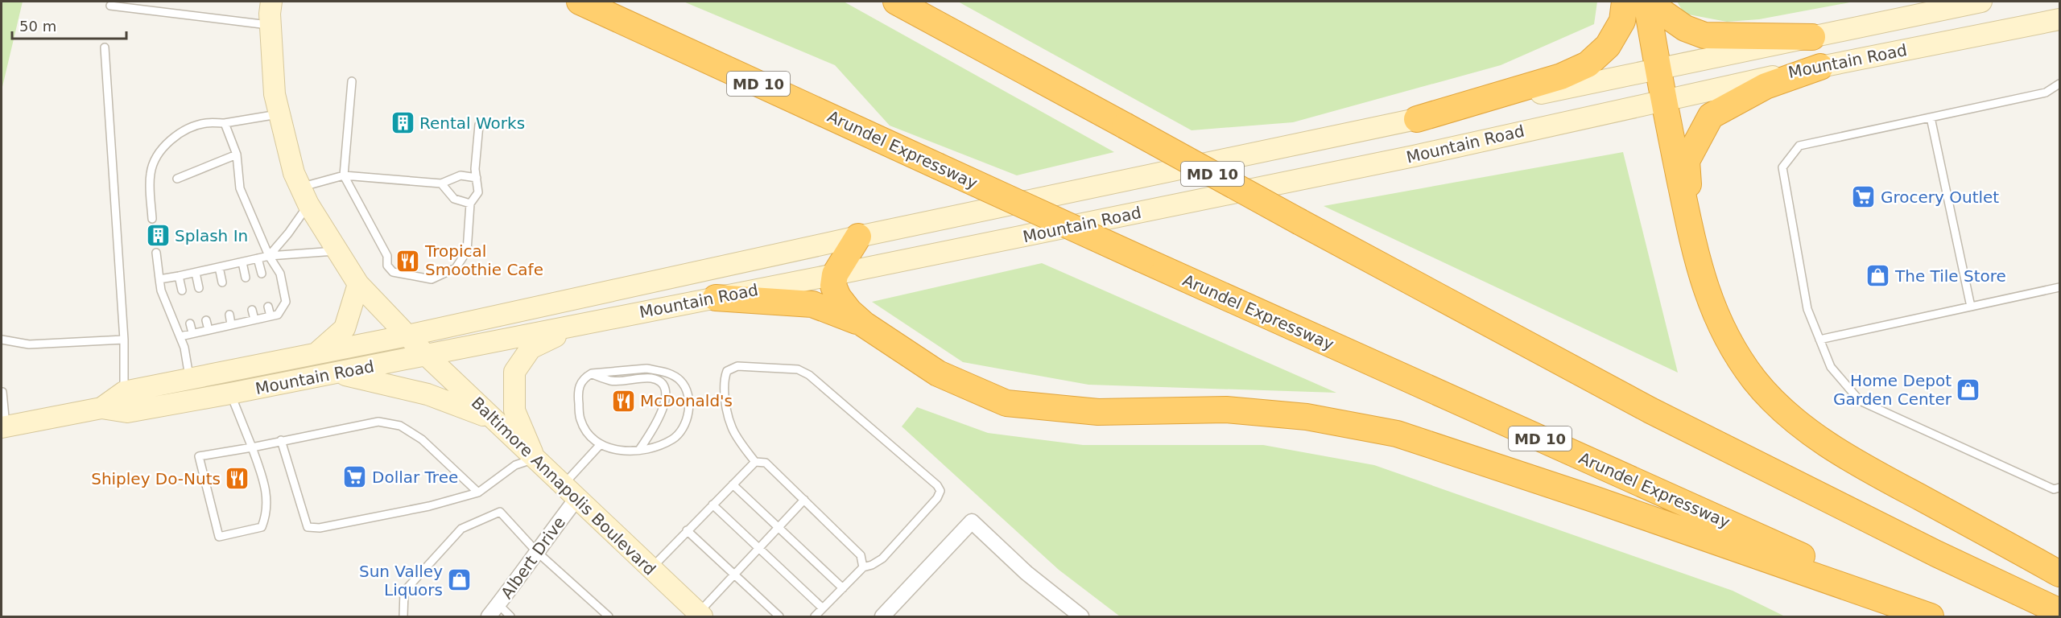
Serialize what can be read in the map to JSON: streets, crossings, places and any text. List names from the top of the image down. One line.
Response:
{"streets":{"highway":["MD 10","Arundel Expressway"],"main road":["Mountain Road","Baltimore Annapolis Boulevard"],"street":["Albert Drive"]},"crossings":[["Mountain Road","Baltimore Annapolis Boulevard"],["Baltimore Annapolis Boulevard","Albert Drive"]],"places":{"building":["Rental Works","Splash In"],"supermarket":["Grocery Outlet","Dollar Tree"],"restaurant":["Tropical Smoothie Cafe","McDonald's","Shipley Do-Nuts"],"shop":["The Tile Store","Home Depot Garden Center","Sun Valley Liquors"]},"scale_bar":"50 m"}
